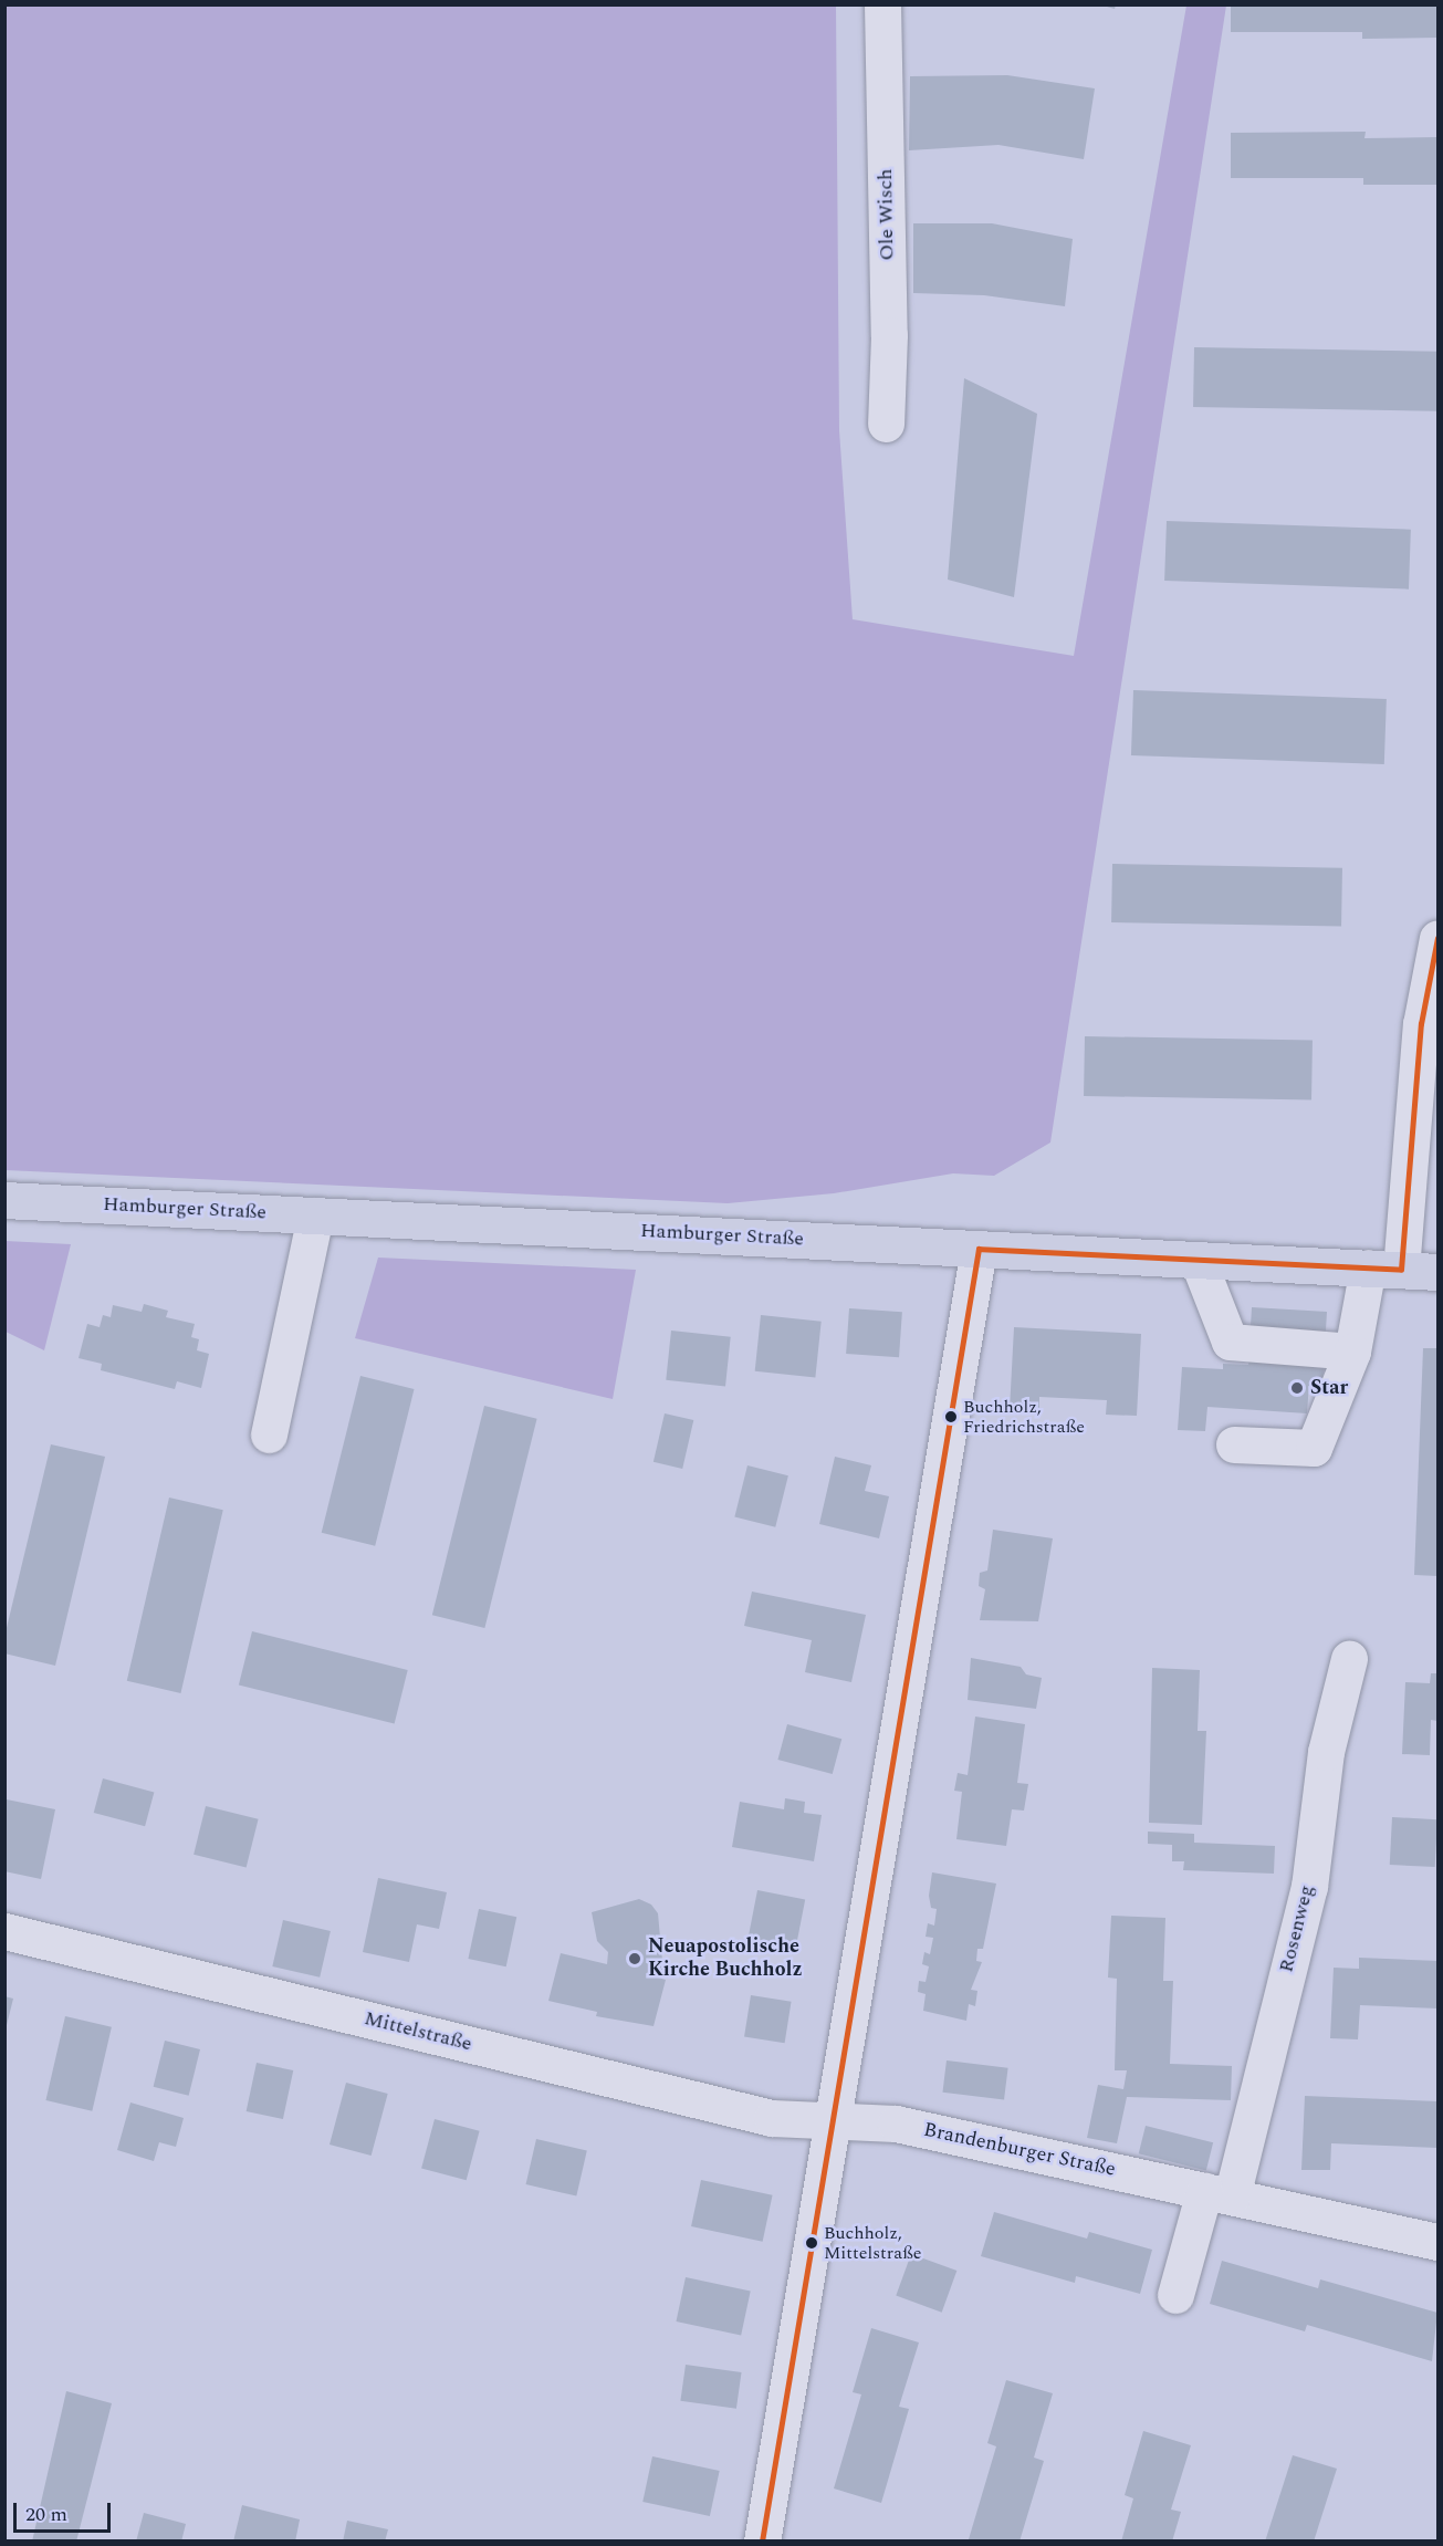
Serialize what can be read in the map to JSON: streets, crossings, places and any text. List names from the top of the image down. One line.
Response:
{"streets":{"main road":["Hamburger Straße"],"street":["Ole Wisch","Rosenweg","Mittelstraße","Brandenburger Straße"]},"crossings":[["Rosenweg","Brandenburger Straße"],["Mittelstraße","Brandenburger Straße"]],"places":["Star","Buchholz, Friedrichstraße","Neuapostolische Kirche Buchholz","Buchholz, Mittelstraße"],"scale_bar":"20 m"}
